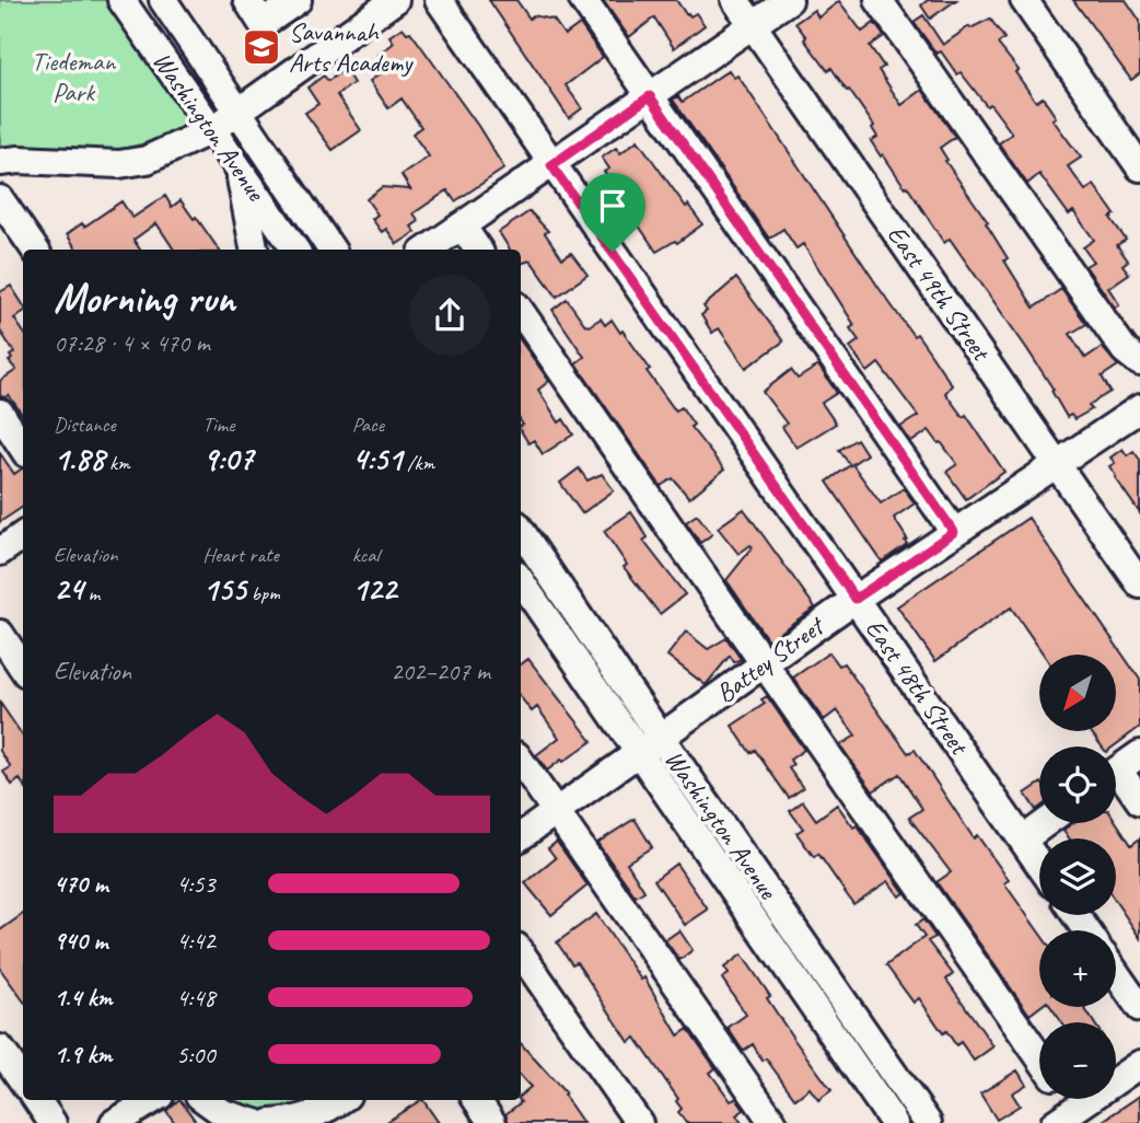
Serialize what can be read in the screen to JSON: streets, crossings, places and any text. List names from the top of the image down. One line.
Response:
{"streets":{"street":["Washington Avenue","East 49th Street","Battey Street","East 48th Street"]},"crossings":[["Washington Avenue","Battey Street"],["East 49th Street","Battey Street"],["Battey Street","East 48th Street"]],"parks":["Tiedeman Park"],"places":{"school or university":["Savannah Arts Academy"]},"north":"bottom left","page":{"heading":["Morning run","07:28 · 4 × 470 m"],"stats":[["Distance","1.88 km"],["Time","9:07"],["Pace","4:51 /km"],["Elevation","24 m"],["Heart rate","155 bpm"],["kcal","122"]],"chart":["Elevation","202–207 m"],"map_buttons":["+","−"],"list":[{"name":"470 m","note":"4:53"},{"name":"940 m","note":"4:42"},{"name":"1.4 km","note":"4:48"},{"name":"1.9 km","note":"5:00"}]}}
